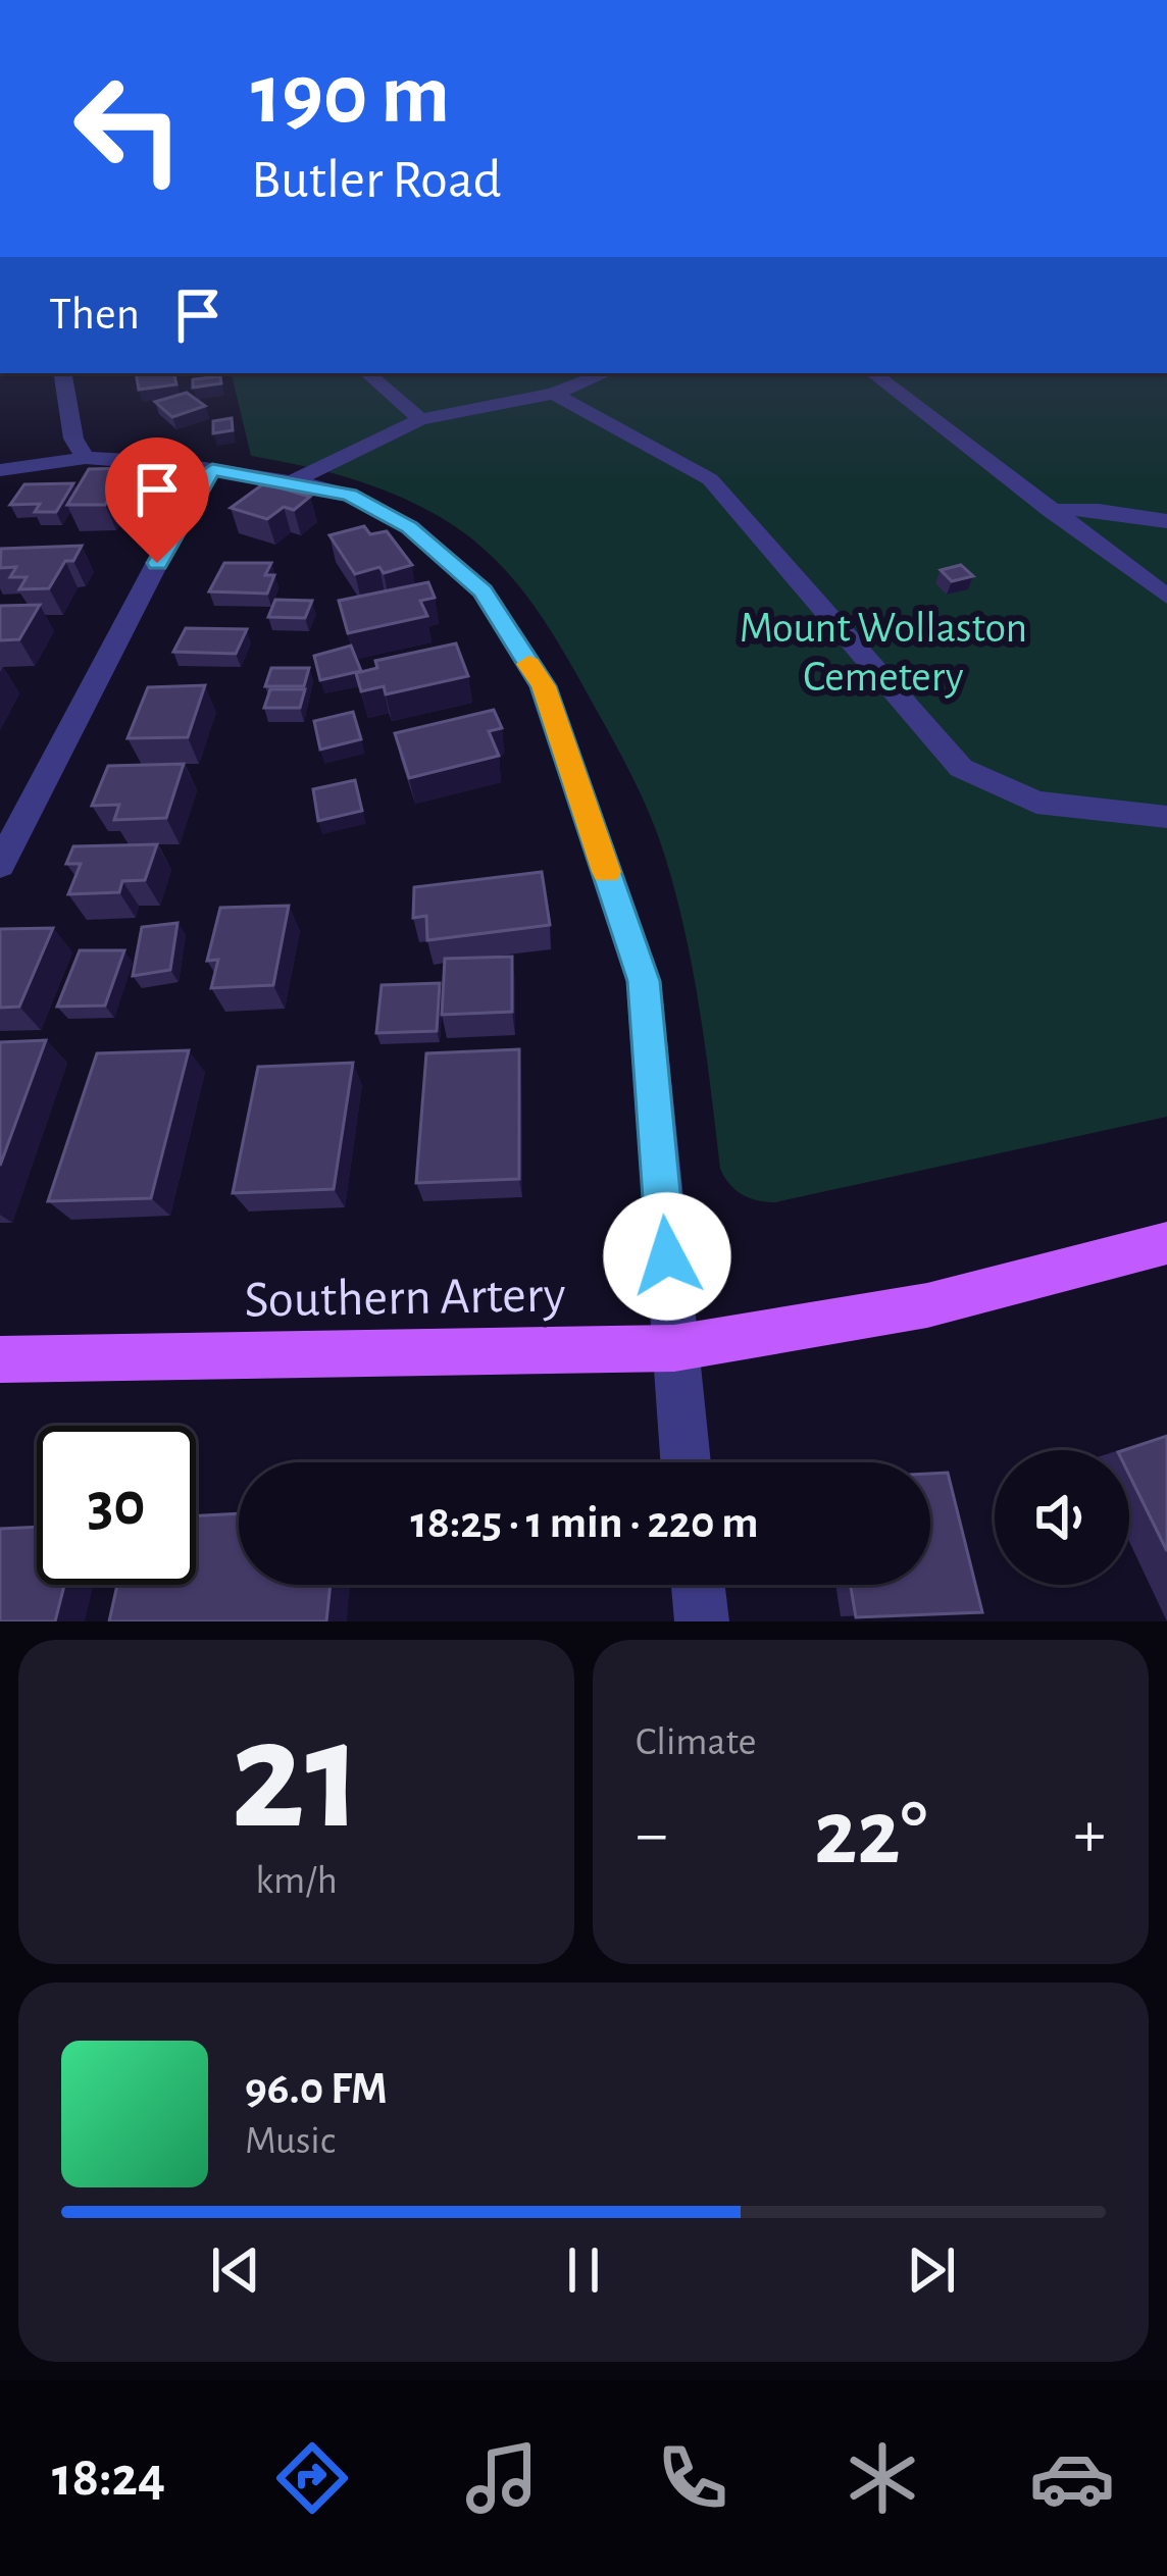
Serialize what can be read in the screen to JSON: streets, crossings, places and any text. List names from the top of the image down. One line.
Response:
{"streets":{"main road":["Southern Artery"]},"parks":["Mount Wollaston Cemetery"],"page":{"turn":["190 m","Butler Road"],"then":"Then","limit":"30","trip":"18:25 · 1 min · 220 m","tile":[["21","km/h"],"Climate"],"heat":["−","22°","+"],"song":["96.0 FM","Music"],"tabs":"18:24"}}
